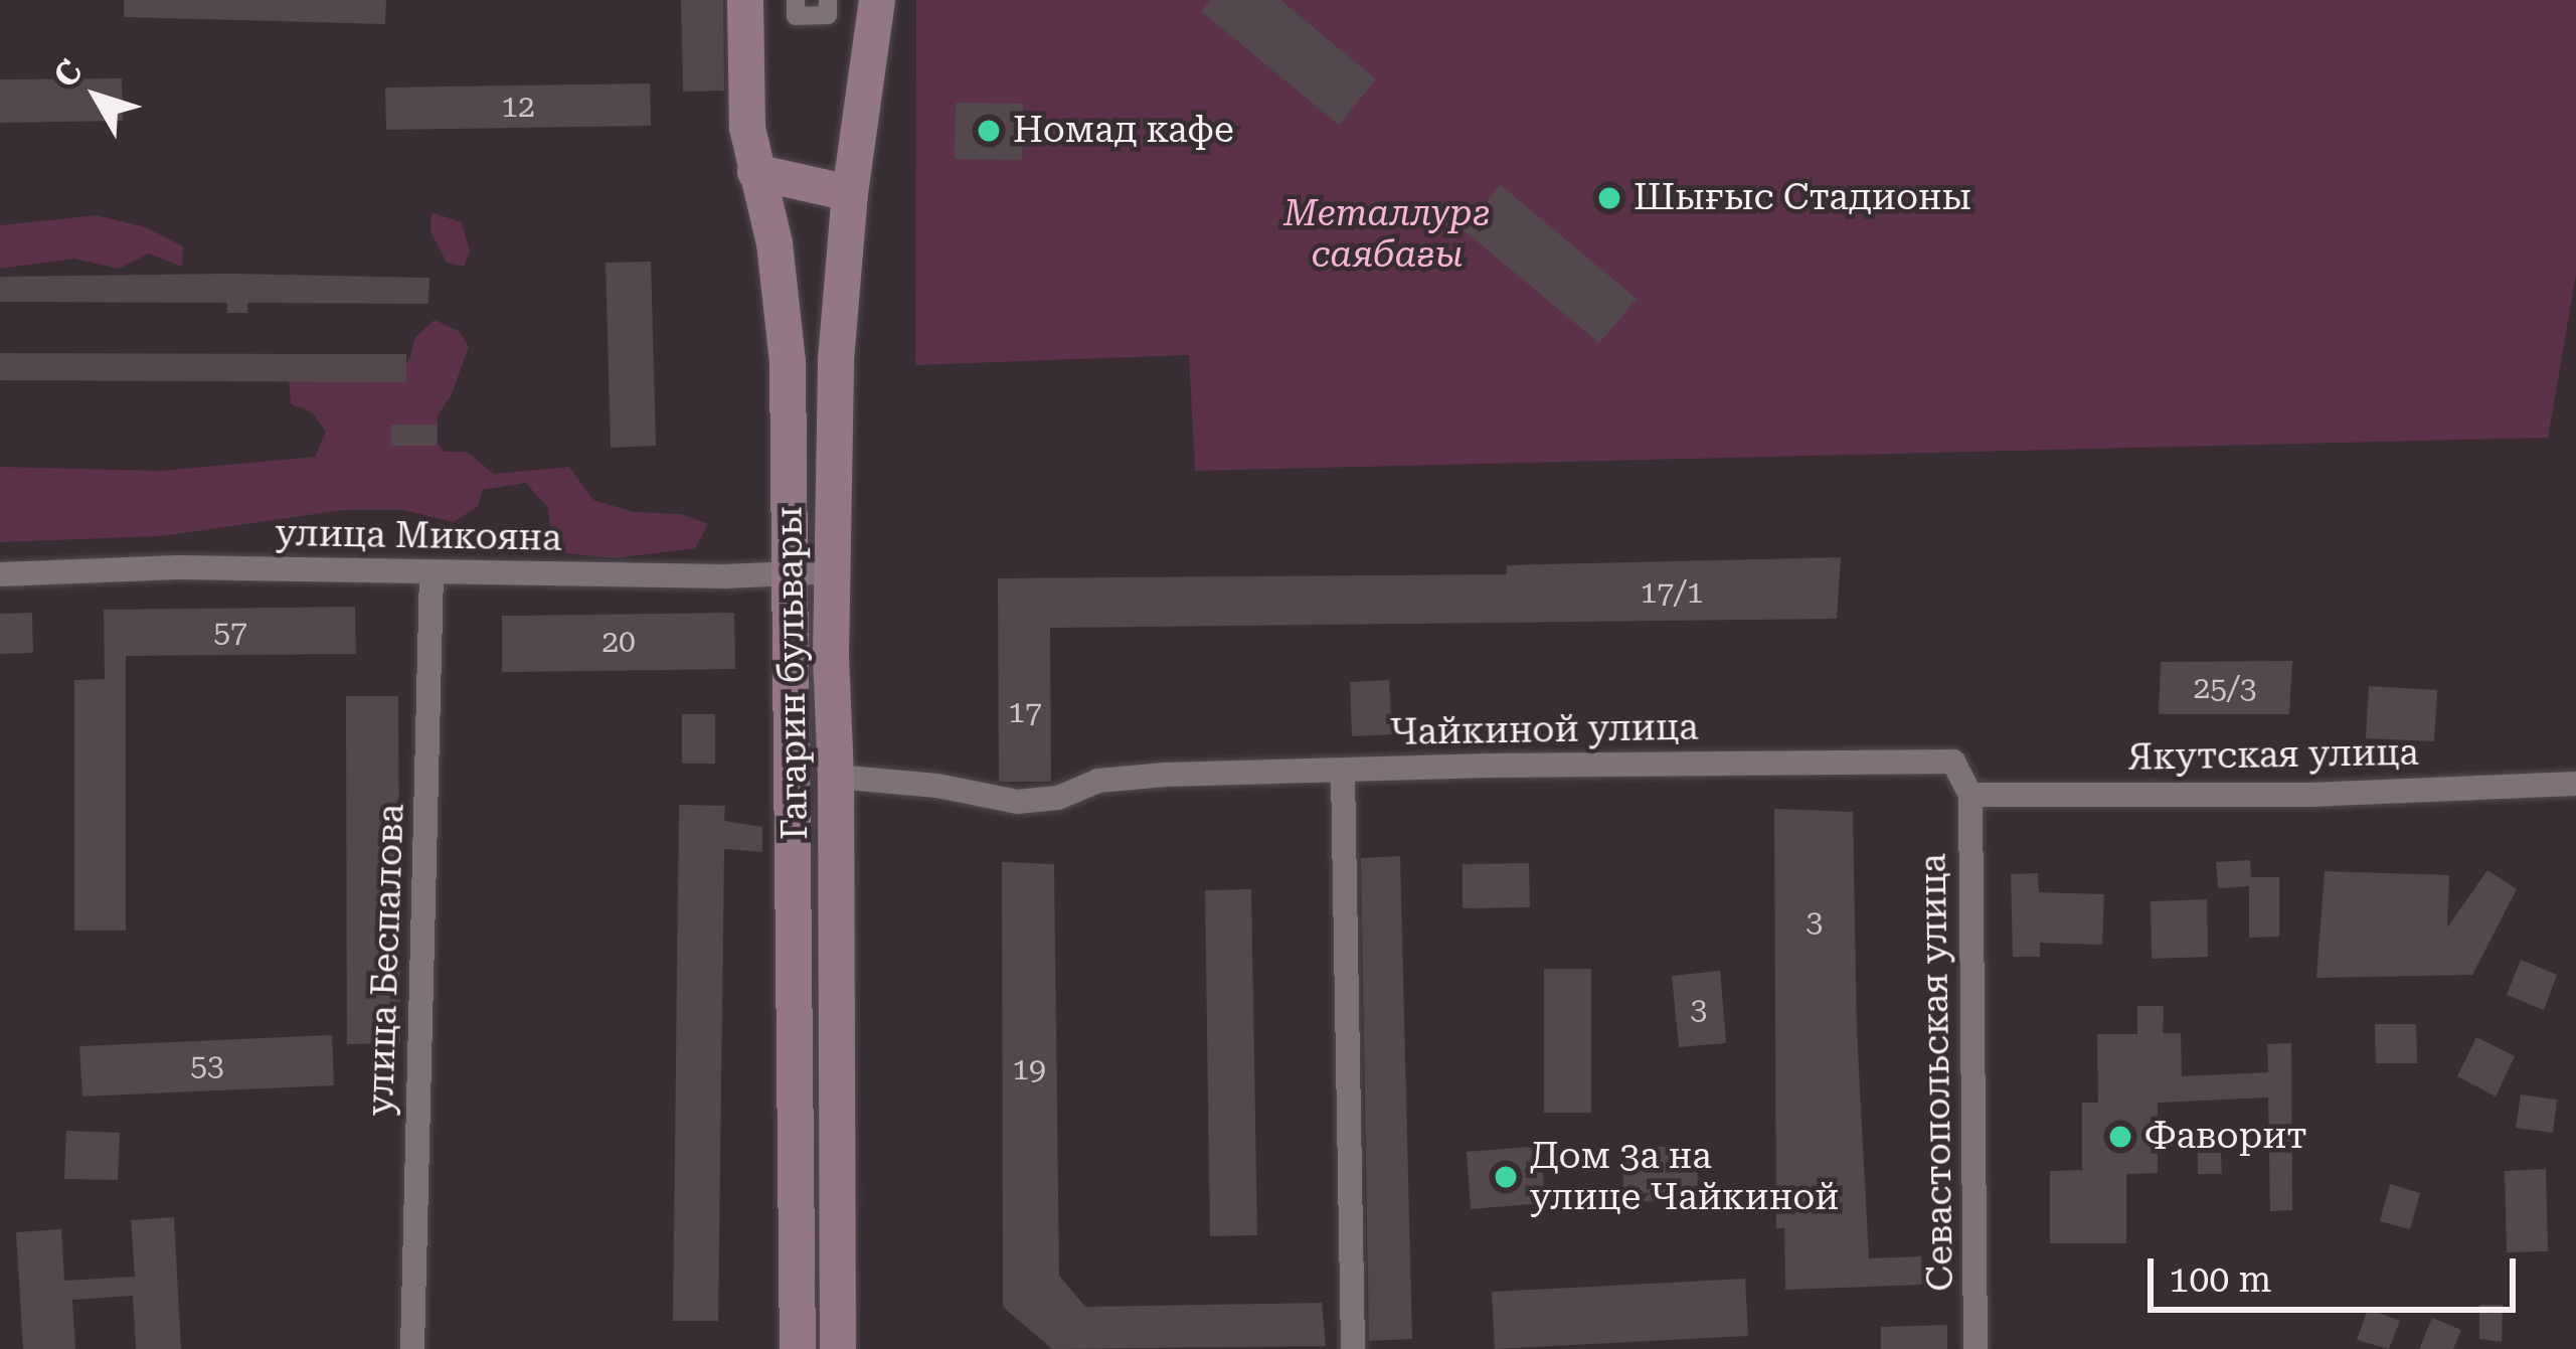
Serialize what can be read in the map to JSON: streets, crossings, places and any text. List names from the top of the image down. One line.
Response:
{"streets":{"main road":["Гагарин бульвары"],"street":["улица Микояна","Чайкиной улица","Якутская улица","улица Беспалова","Севастопольская улица"]},"crossings":[["улица Микояна","Гагарин бульвары"],["улица Микояна","улица Беспалова"],["Гагарин бульвары","Чайкиной улица"],["Чайкиной улица","Якутская улица"],["Чайкиной улица","Севастопольская улица"],["Якутская улица","Севастопольская улица"]],"parks":["Металлург саябағы"],"places":["Номад кафе","Шығыс Стадионы","Фаворит","Дом 3а на улице Чайкиной"],"house_numbers":["12","17/1","57","20","25/3","17","3","3","53","19"],"scale_bar":"100 m","north":"top left"}
